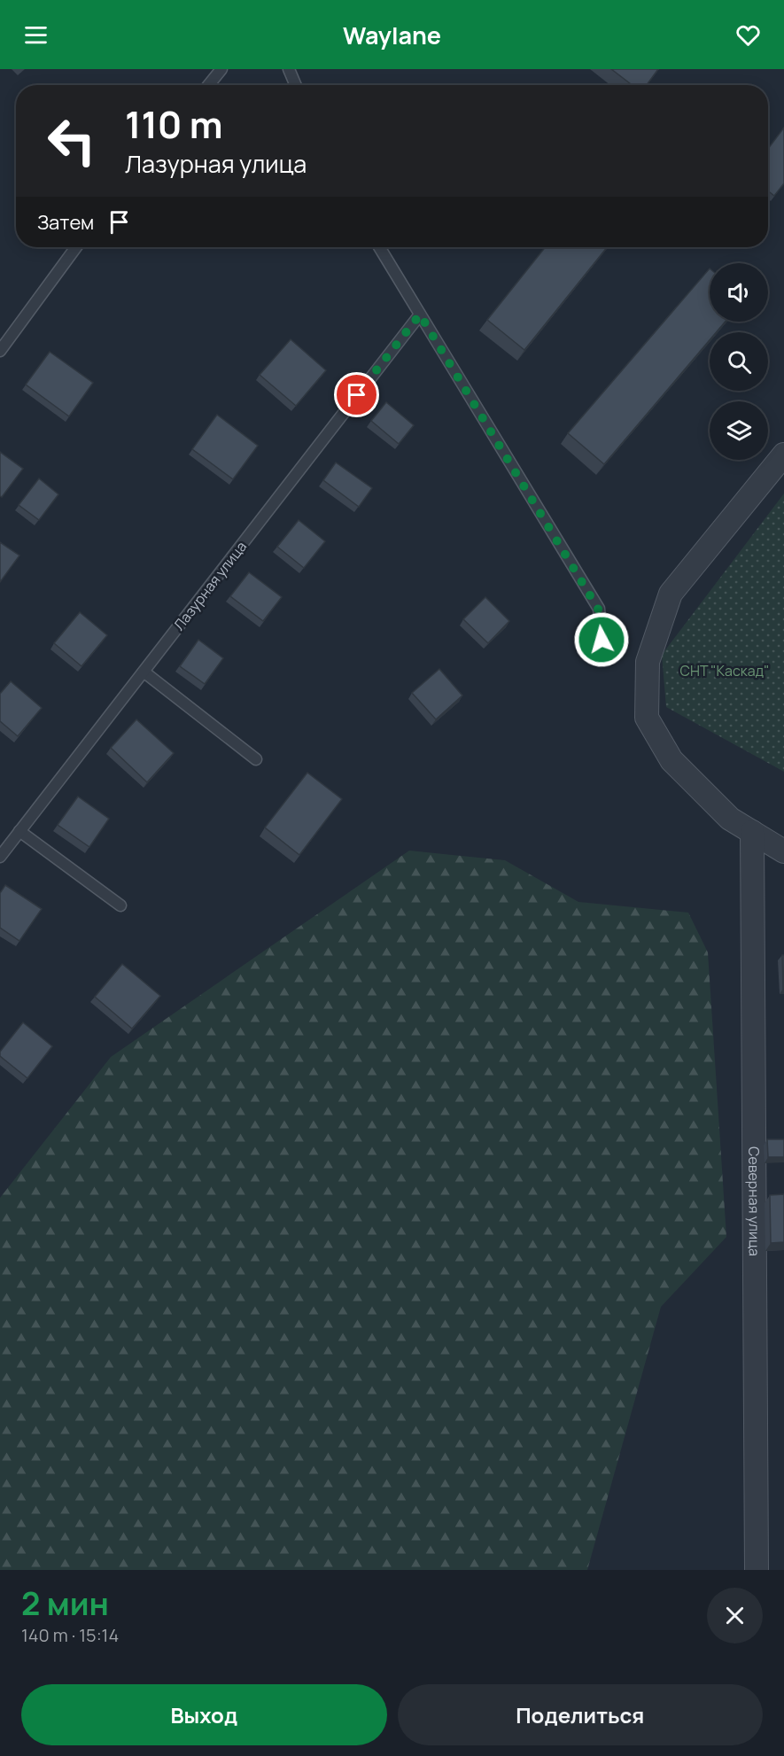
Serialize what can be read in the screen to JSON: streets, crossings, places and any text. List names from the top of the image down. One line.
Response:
{"streets":{"street":["Северная улица"],"lane":["Лазурная улица"]},"parks":["СНТ \"Каскад\""],"page":{"header":"Waylane","turn":["110 m","Лазурная улица"],"then":"Затем","heading":["2 мин","140 m · 15:14"],"buttons":["Выход","Поделиться"]}}
